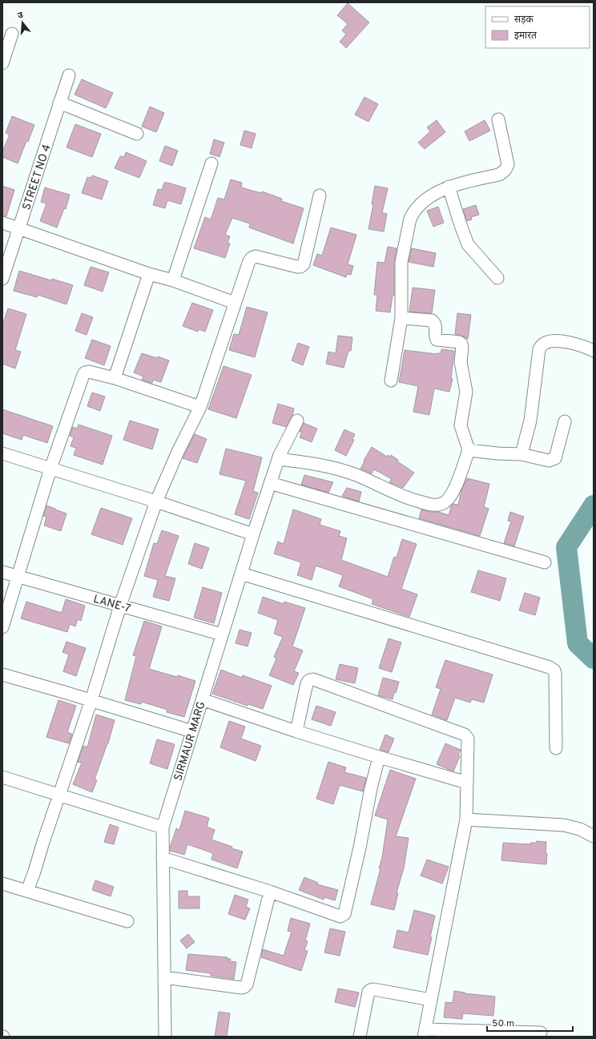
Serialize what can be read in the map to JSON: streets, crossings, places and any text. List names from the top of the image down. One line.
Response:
{"streets":{"street":["STREET NO 4","LANE-7","SIRMAUR MARG"]},"crossings":[["LANE-7","SIRMAUR MARG"]],"legend":["सड़क","इमारत"],"scale_bar":"50 m","north":"top"}
